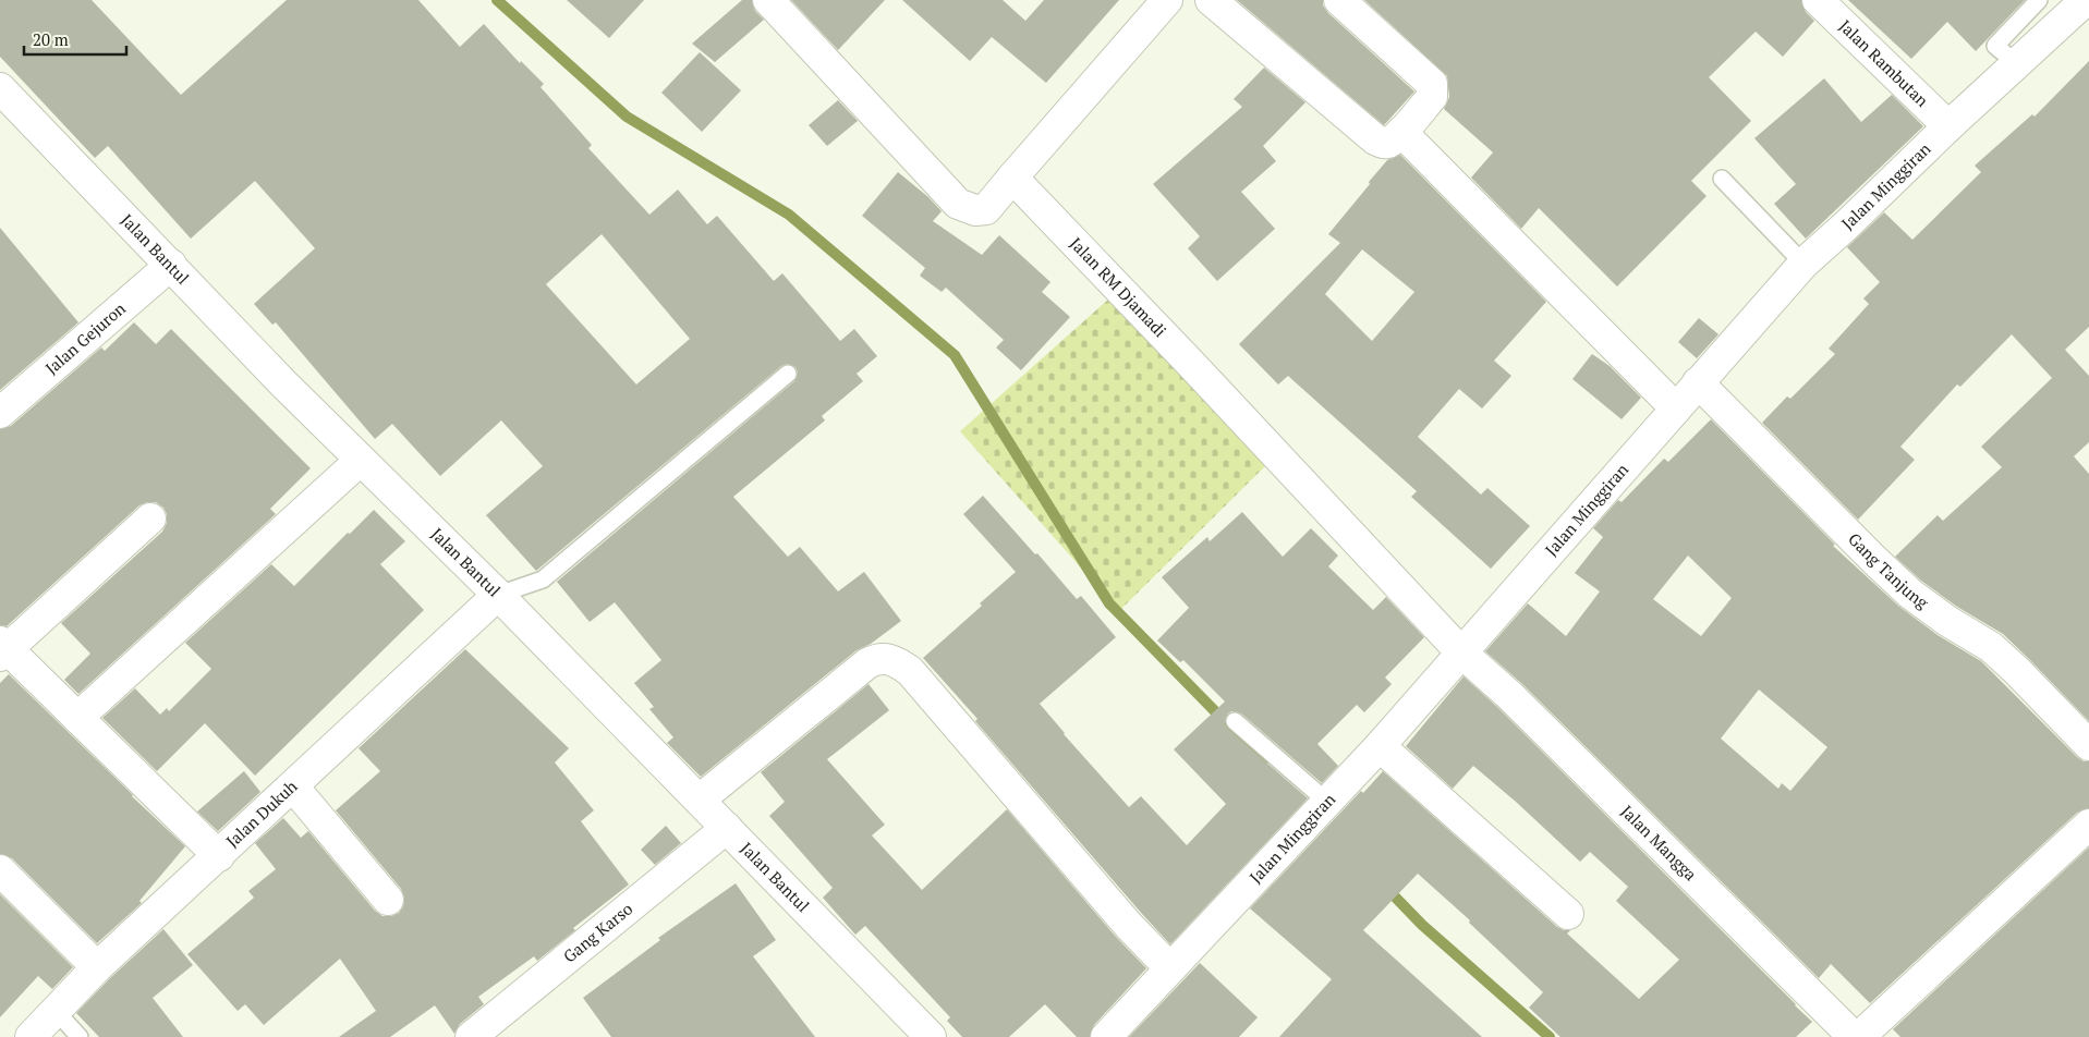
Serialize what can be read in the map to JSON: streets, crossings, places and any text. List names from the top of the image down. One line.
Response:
{"streets":{"street":["Jalan Rambutan","Jalan Minggiran","Jalan Bantul","Jalan RM Djamadi","Jalan Gejuron","Gang Tanjung","Jalan Dukuh","Jalan Mangga","Gang Karso"]},"crossings":[["Jalan Rambutan","Jalan Minggiran"],["Jalan Minggiran","Jalan RM Djamadi"],["Jalan Minggiran","Gang Tanjung"],["Jalan Minggiran","Jalan Mangga"],["Jalan Bantul","Jalan Gejuron"],["Jalan Bantul","Jalan Dukuh"],["Jalan Bantul","Gang Karso"],["Jalan RM Djamadi","Jalan Mangga"]],"scale_bar":"20 m"}
